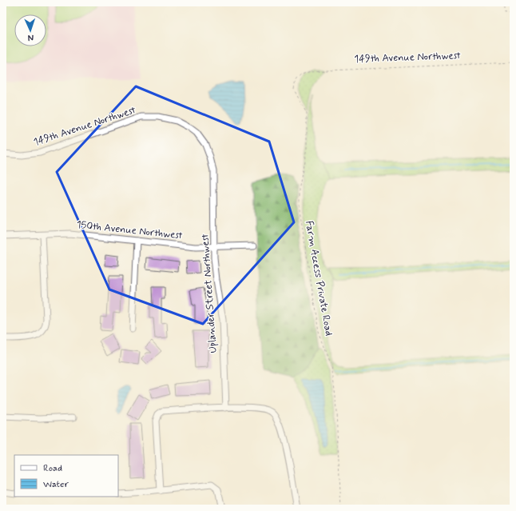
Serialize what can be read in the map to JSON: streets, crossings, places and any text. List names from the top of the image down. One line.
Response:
{"streets":{"street":["149th Avenue Northwest","150th Avenue Northwest","Uplander Street Northwest"],"path":["Farm Access Private Road"]},"crossings":[["149th Avenue Northwest","Farm Access Private Road"],["149th Avenue Northwest","Uplander Street Northwest"],["150th Avenue Northwest","Uplander Street Northwest"]],"legend":["Road","Water"],"north":"bottom"}
